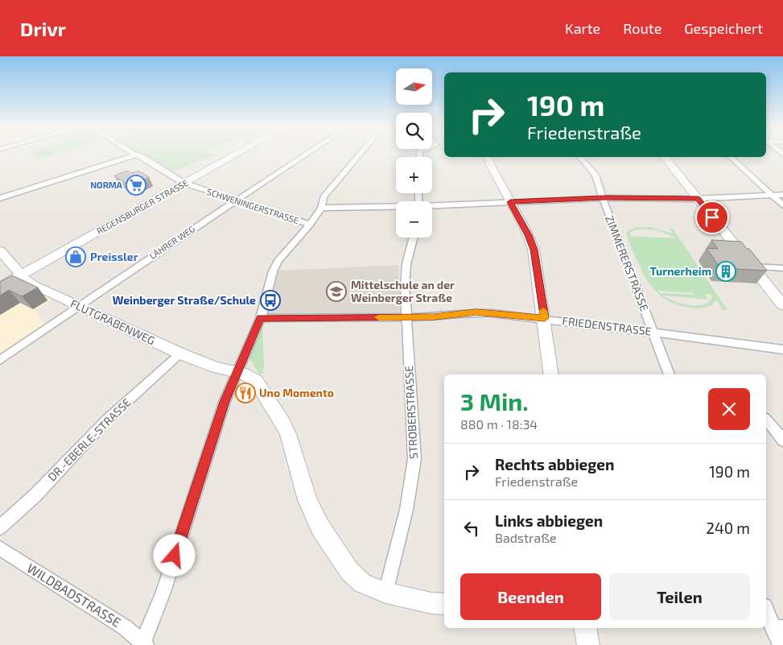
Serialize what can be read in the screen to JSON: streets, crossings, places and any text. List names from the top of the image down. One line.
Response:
{"streets":{"street":["SCHWENINGERSTRASSE","REGENSBURGER STRASSE","LÄHRER WEG","ZIMMERERSTRASSE","FLUTGRABENWEG","FRIEDENSTRASSE","STROBERSTRASSE","DR.-EBERLE-STRASSE","WILDBADSTRASSE"]},"crossings":[["SCHWENINGERSTRASSE","REGENSBURGER STRASSE"],["SCHWENINGERSTRASSE","LÄHRER WEG"],["REGENSBURGER STRASSE","FLUTGRABENWEG"],["LÄHRER WEG","FLUTGRABENWEG"],["ZIMMERERSTRASSE","FRIEDENSTRASSE"],["FLUTGRABENWEG","STROBERSTRASSE"],["FLUTGRABENWEG","DR.-EBERLE-STRASSE"],["FRIEDENSTRASSE","STROBERSTRASSE"]],"places":{"supermarket":["NORMA"],"shop":["Preissler"],"building":["Turnerheim"],"school or university":["Mittelschule an der Weinberger Straße"],"bus stop":["Weinberger Straße/Schule"],"restaurant":["Uno Momento"]},"north":"right","page":{"header":"Drivr","nav":["Karte","Route","Gespeichert"],"map_buttons":["+","−"],"turn":["190 m","Friedenstraße"],"heading":["3 Min.","880 m · 18:34"],"list":[{"name":"Rechts abbiegen","note":"Friedenstraße","value":"190 m"},{"name":"Links abbiegen","note":"Badstraße","value":"240 m"}],"buttons":["Beenden","Teilen"]}}
